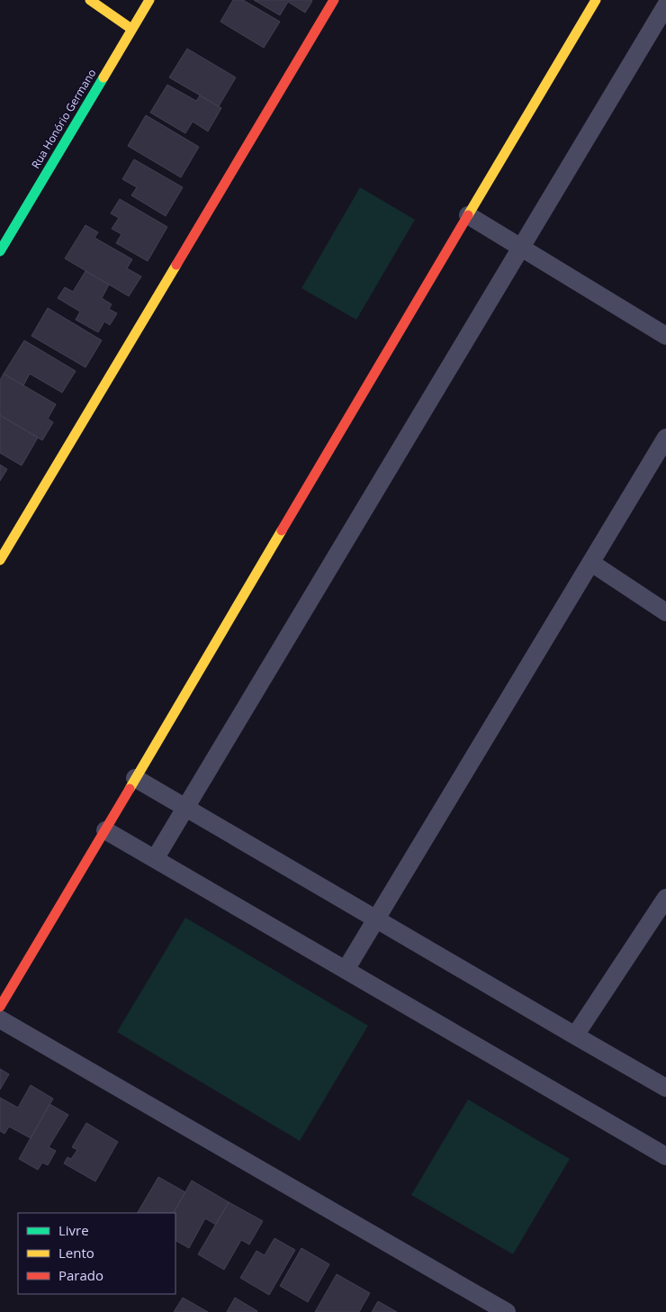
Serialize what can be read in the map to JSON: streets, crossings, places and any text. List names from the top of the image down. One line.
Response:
{"streets":{"street":["Rua Honório Germano"]},"legend":["Livre","Lento","Parado"]}
